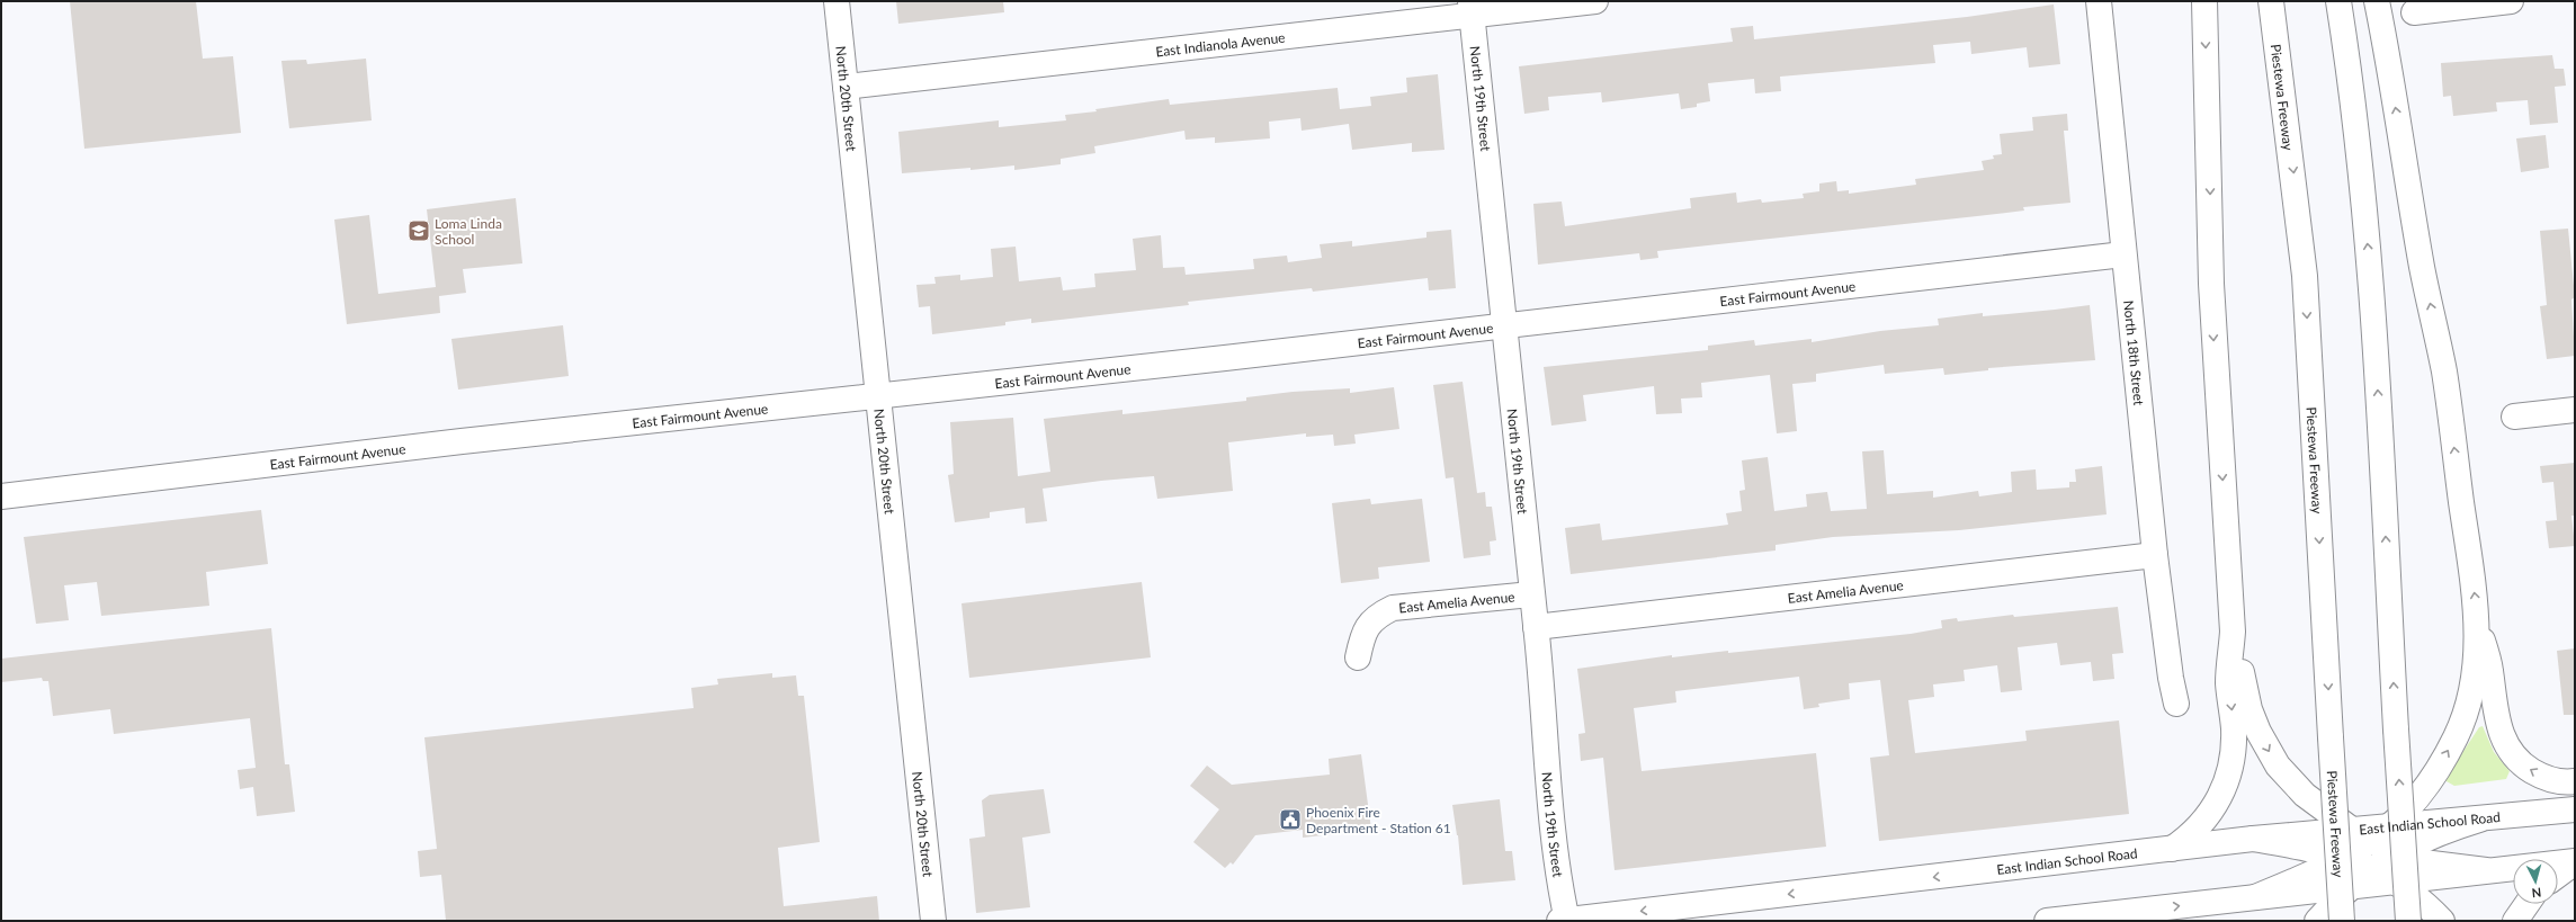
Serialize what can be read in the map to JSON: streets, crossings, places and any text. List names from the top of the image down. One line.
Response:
{"streets":{"main road":["East Indianola Avenue","Piestewa Freeway","North 20th Street","North 19th Street","East Fairmount Avenue","North 18th Street","East Amelia Avenue","East Indian School Road"]},"crossings":[["East Indianola Avenue","North 20th Street"],["East Indianola Avenue","North 19th Street"],["North 20th Street","East Fairmount Avenue"],["North 19th Street","East Fairmount Avenue"],["North 19th Street","East Amelia Avenue"],["North 19th Street","East Indian School Road"],["East Fairmount Avenue","North 18th Street"],["North 18th Street","East Amelia Avenue"]],"one_way":["East Indian School Road"],"places":{"school or university":["Loma Linda School"],"public building":["Phoenix Fire Department - Station 61"]},"north":"bottom"}
